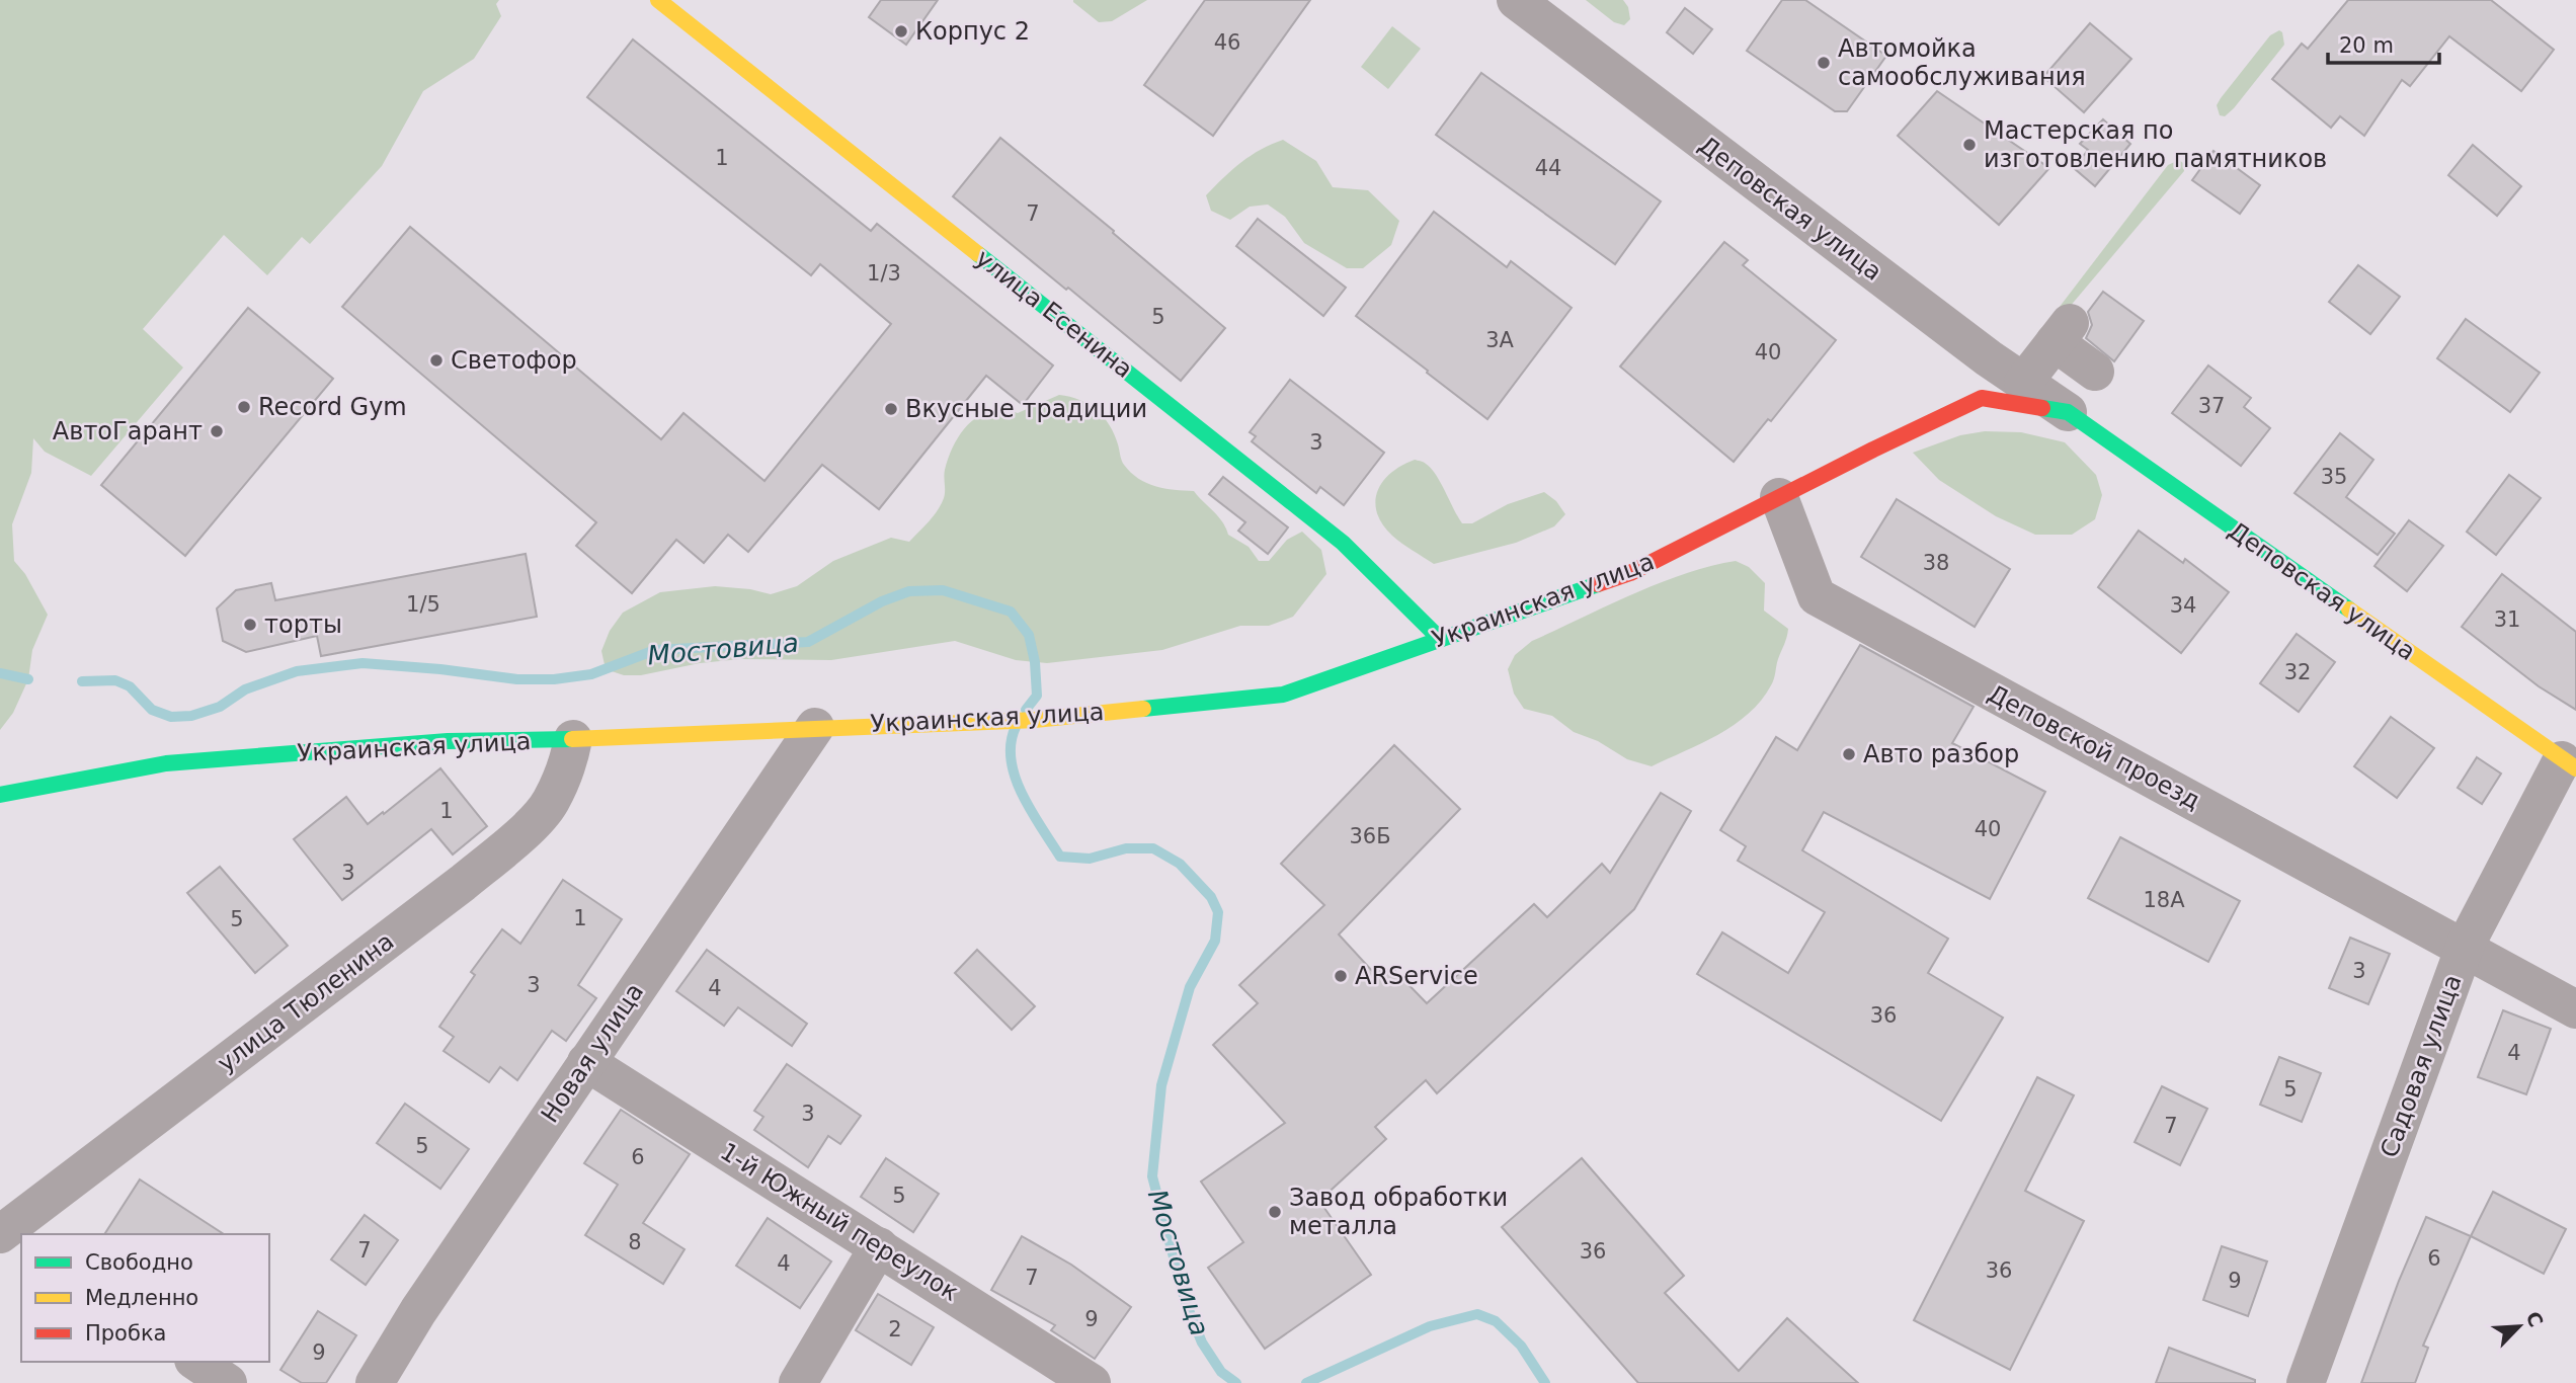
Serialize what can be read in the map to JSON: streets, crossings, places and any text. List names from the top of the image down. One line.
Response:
{"streets":{"main road":["Деповская улица","улица Есенина","Украинская улица"],"street":["Деповской проезд","улица Тюленина","Новая улица","Садовая улица","1-й Южный переулок"]},"crossings":[["Деповская улица","Украинская улица"],["Деповская улица","Садовая улица"],["улица Есенина","Украинская улица"],["Украинская улица","Деповской проезд"],["Украинская улица","улица Тюленина"],["Украинская улица","Новая улица"],["Деповской проезд","Садовая улица"],["Новая улица","1-й Южный переулок"]],"water":["Мостовица"],"places":["Корпус 2","Автомойка самообслуживания","Мастерская по изготовлению памятников","Светофор","Record Gym","Вкусные традиции","АвтоГарант","торты","Авто разбор","ARService","Завод обработки металла"],"house_numbers":["46","1","44","7","1/3","5","3А","40","37","3","35","38","1/5","34","31","32","1","40","36Б","3","18А","1","5","3","3","4","36","4","5","3","7","5","6","5","8","7","36","6","4","36","7","9","9","2","9"],"legend":["Свободно","Медленно","Пробка"],"scale_bar":"20 m","north":"top right"}
